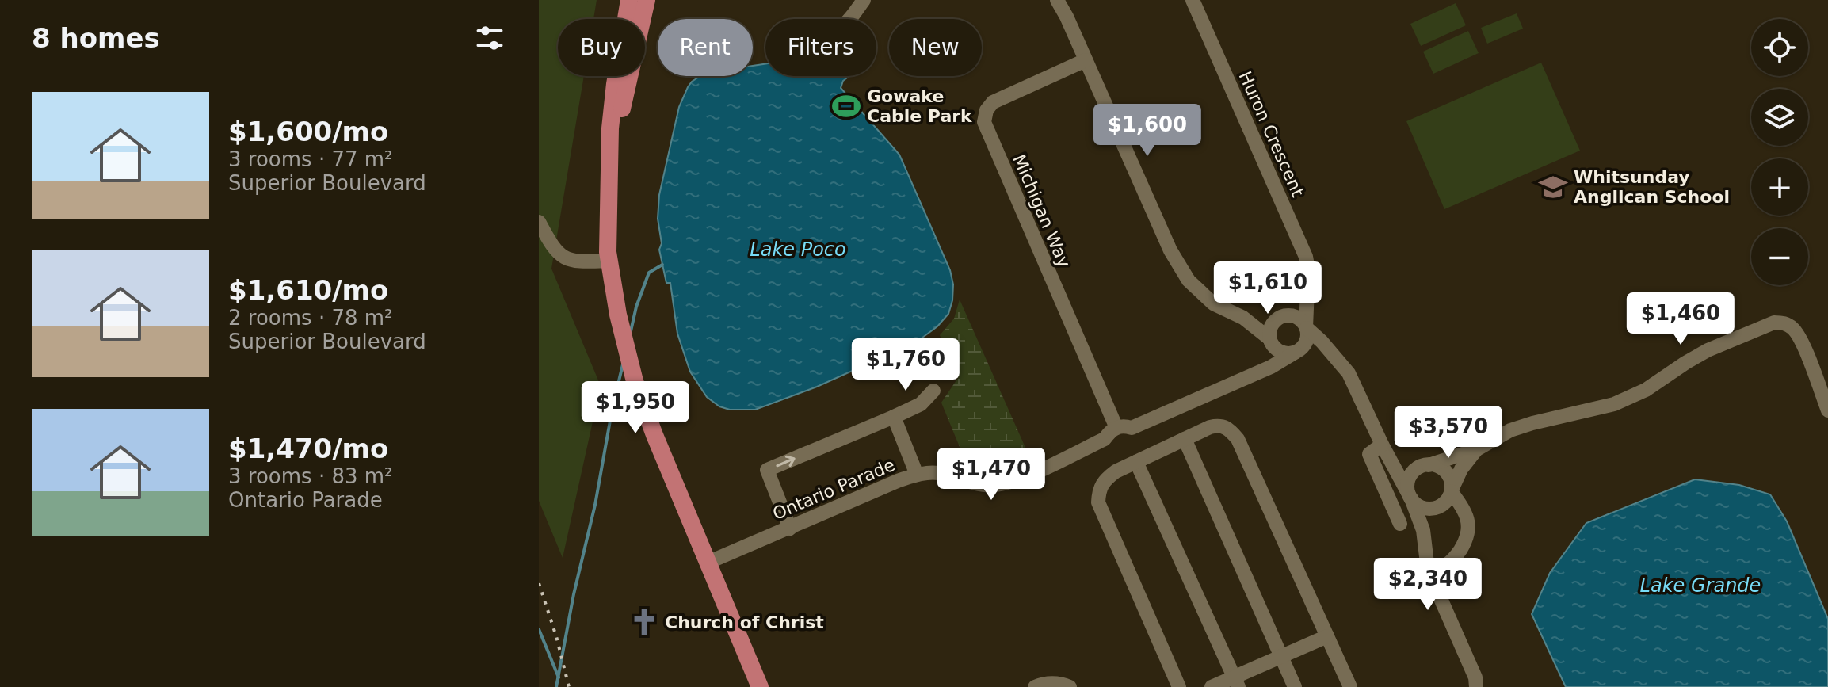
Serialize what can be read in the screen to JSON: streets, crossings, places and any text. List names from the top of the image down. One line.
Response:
{"streets":{"street":["Huron Crescent","Michigan Way","Ontario Parade"]},"crossings":[["Huron Crescent","Ontario Parade"],["Michigan Way","Ontario Parade"]],"water":["Lake Poco","Lake Grande"],"places":{"sports":["Gowake Cable Park"],"school or university":["Whitsunday Anglican School"],"church":["Church of Christ"]},"page":{"heading":"8 homes","map_buttons":["+","−"],"chip":["Buy","Rent","Filters","New"],"list":[{"name":"$1,600/mo","note":"3 rooms · 77 m² · Superior Boulevard"},{"name":"$1,610/mo","note":"2 rooms · 78 m² · Superior Boulevard"},{"name":"$1,470/mo","note":"3 rooms · 83 m² · Ontario Parade"}],"price":["$1,600","$1,610","$1,460","$1,760","$1,950","$3,570","$1,470","$2,340"]}}
